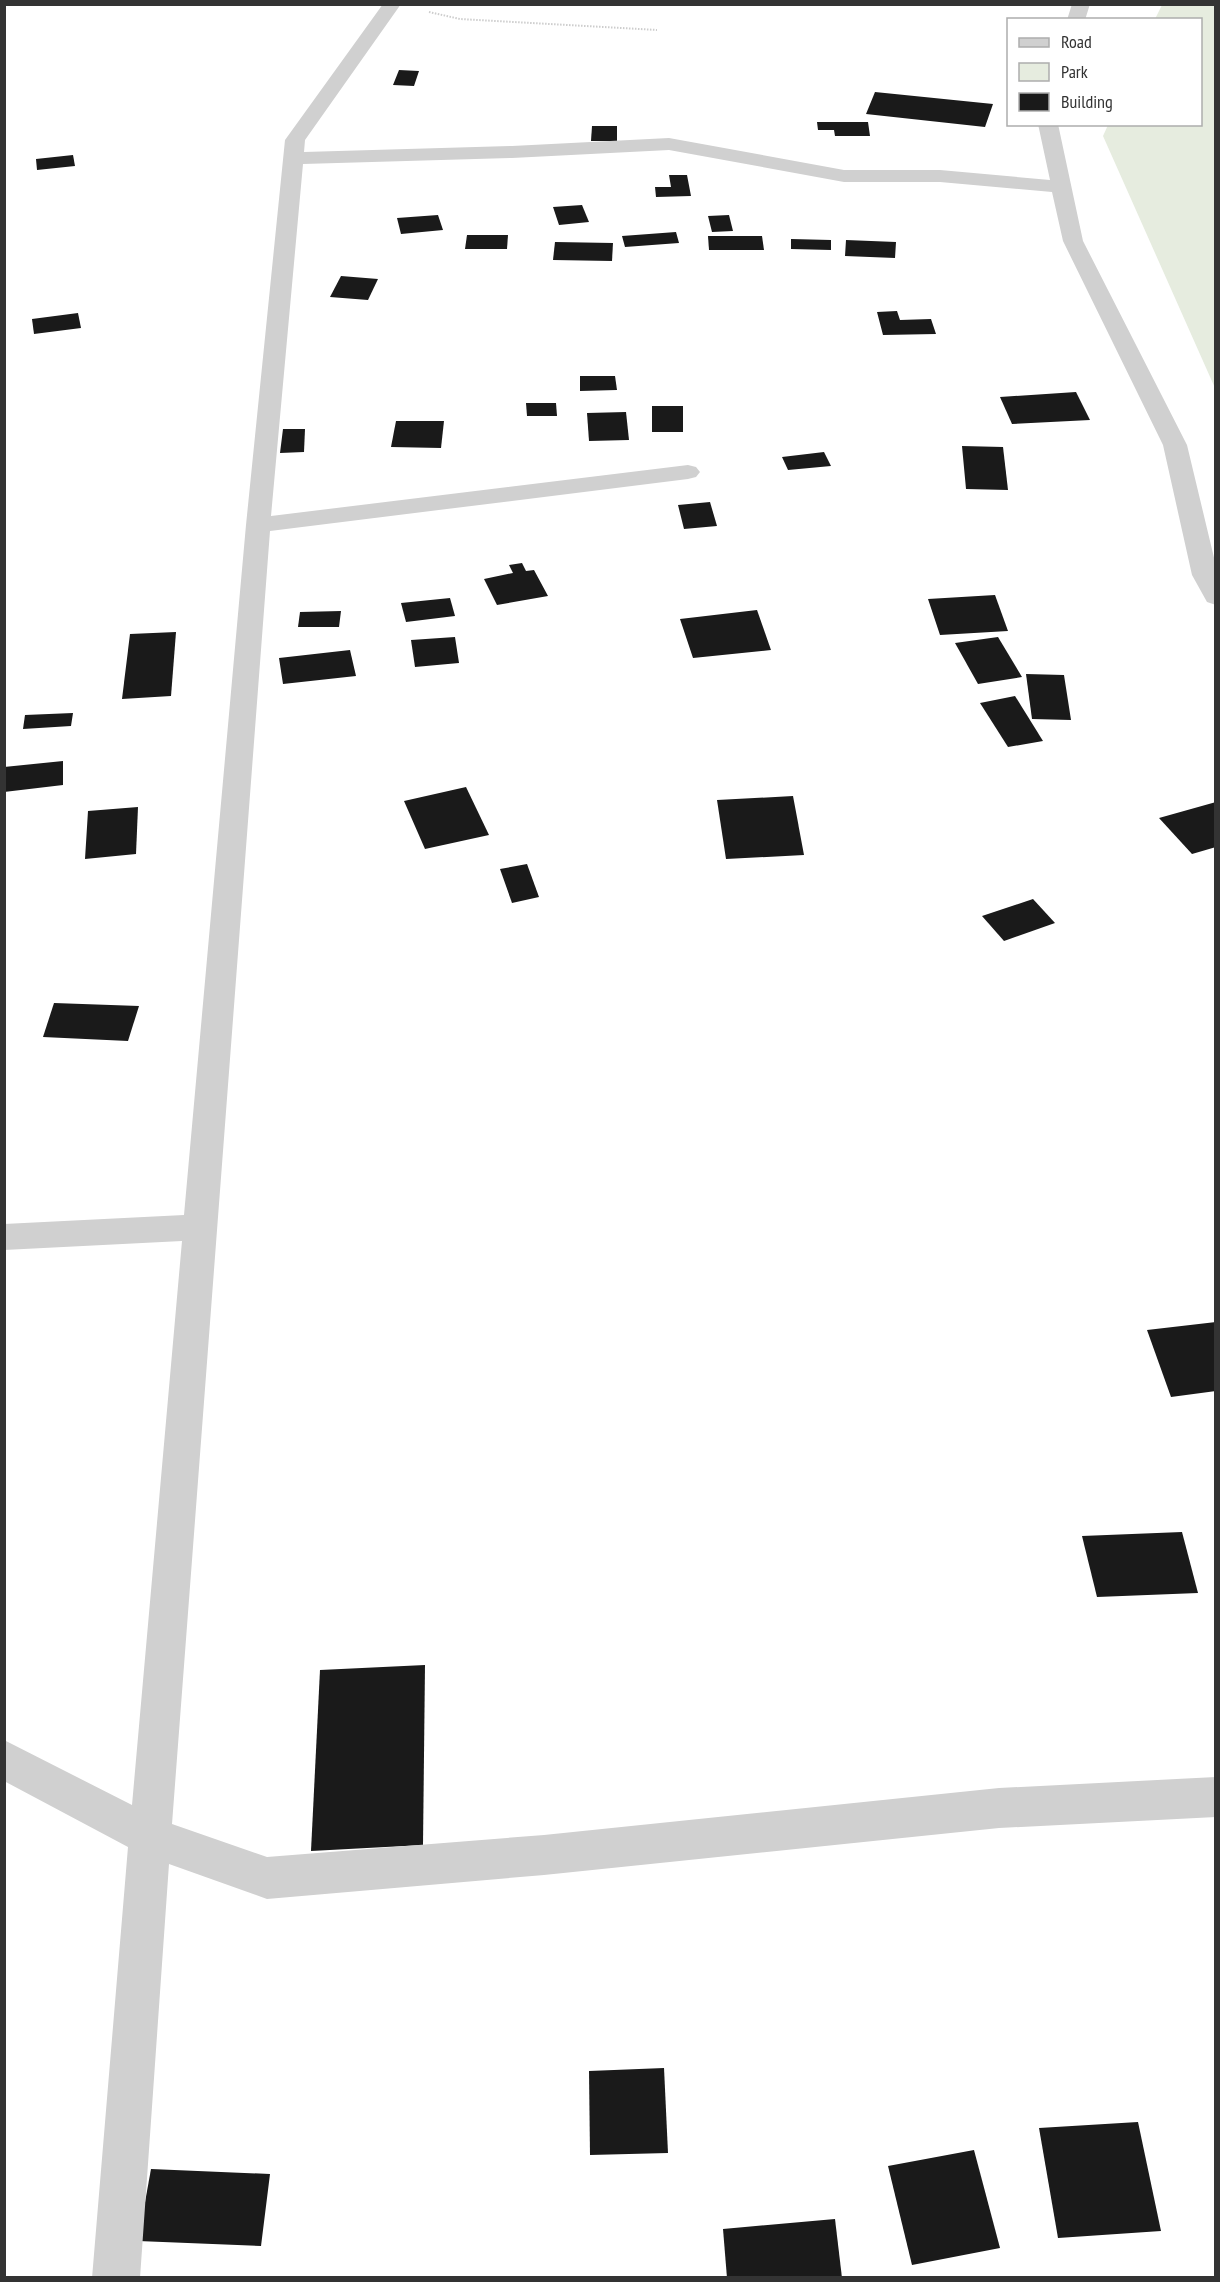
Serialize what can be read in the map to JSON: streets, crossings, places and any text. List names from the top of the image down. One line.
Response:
{"legend":["Road","Park","Building"]}
